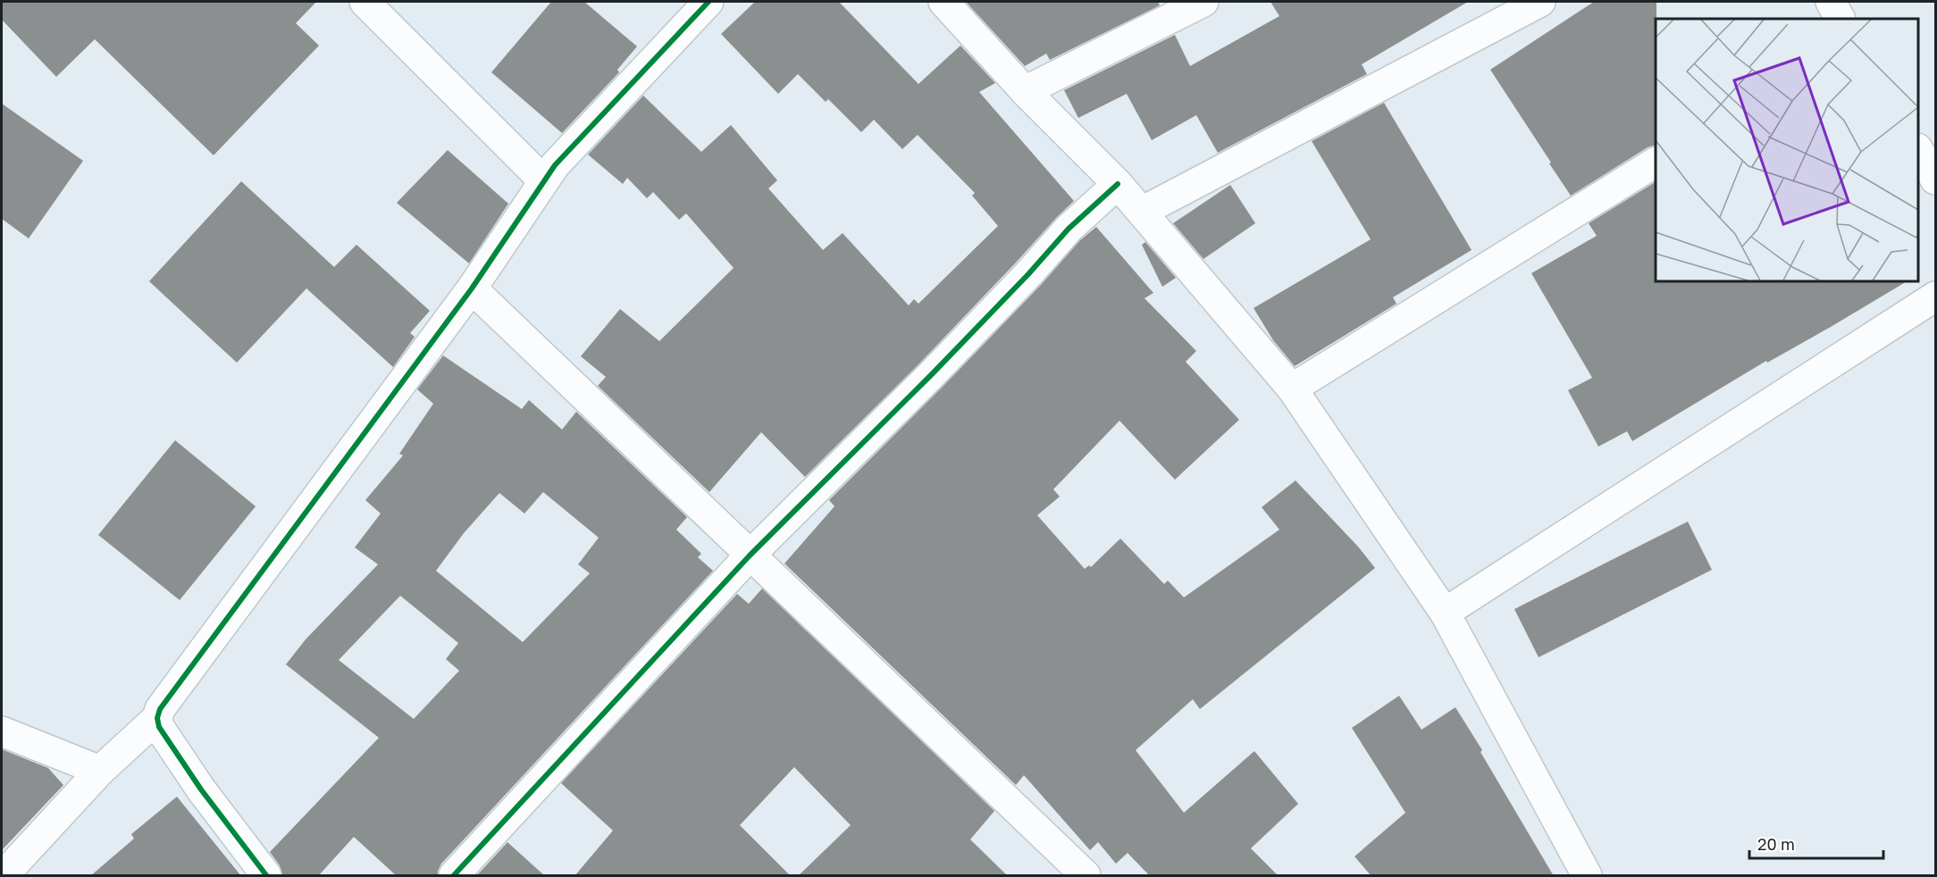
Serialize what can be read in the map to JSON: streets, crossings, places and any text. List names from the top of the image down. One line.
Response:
{"scale_bar":"20 m"}
